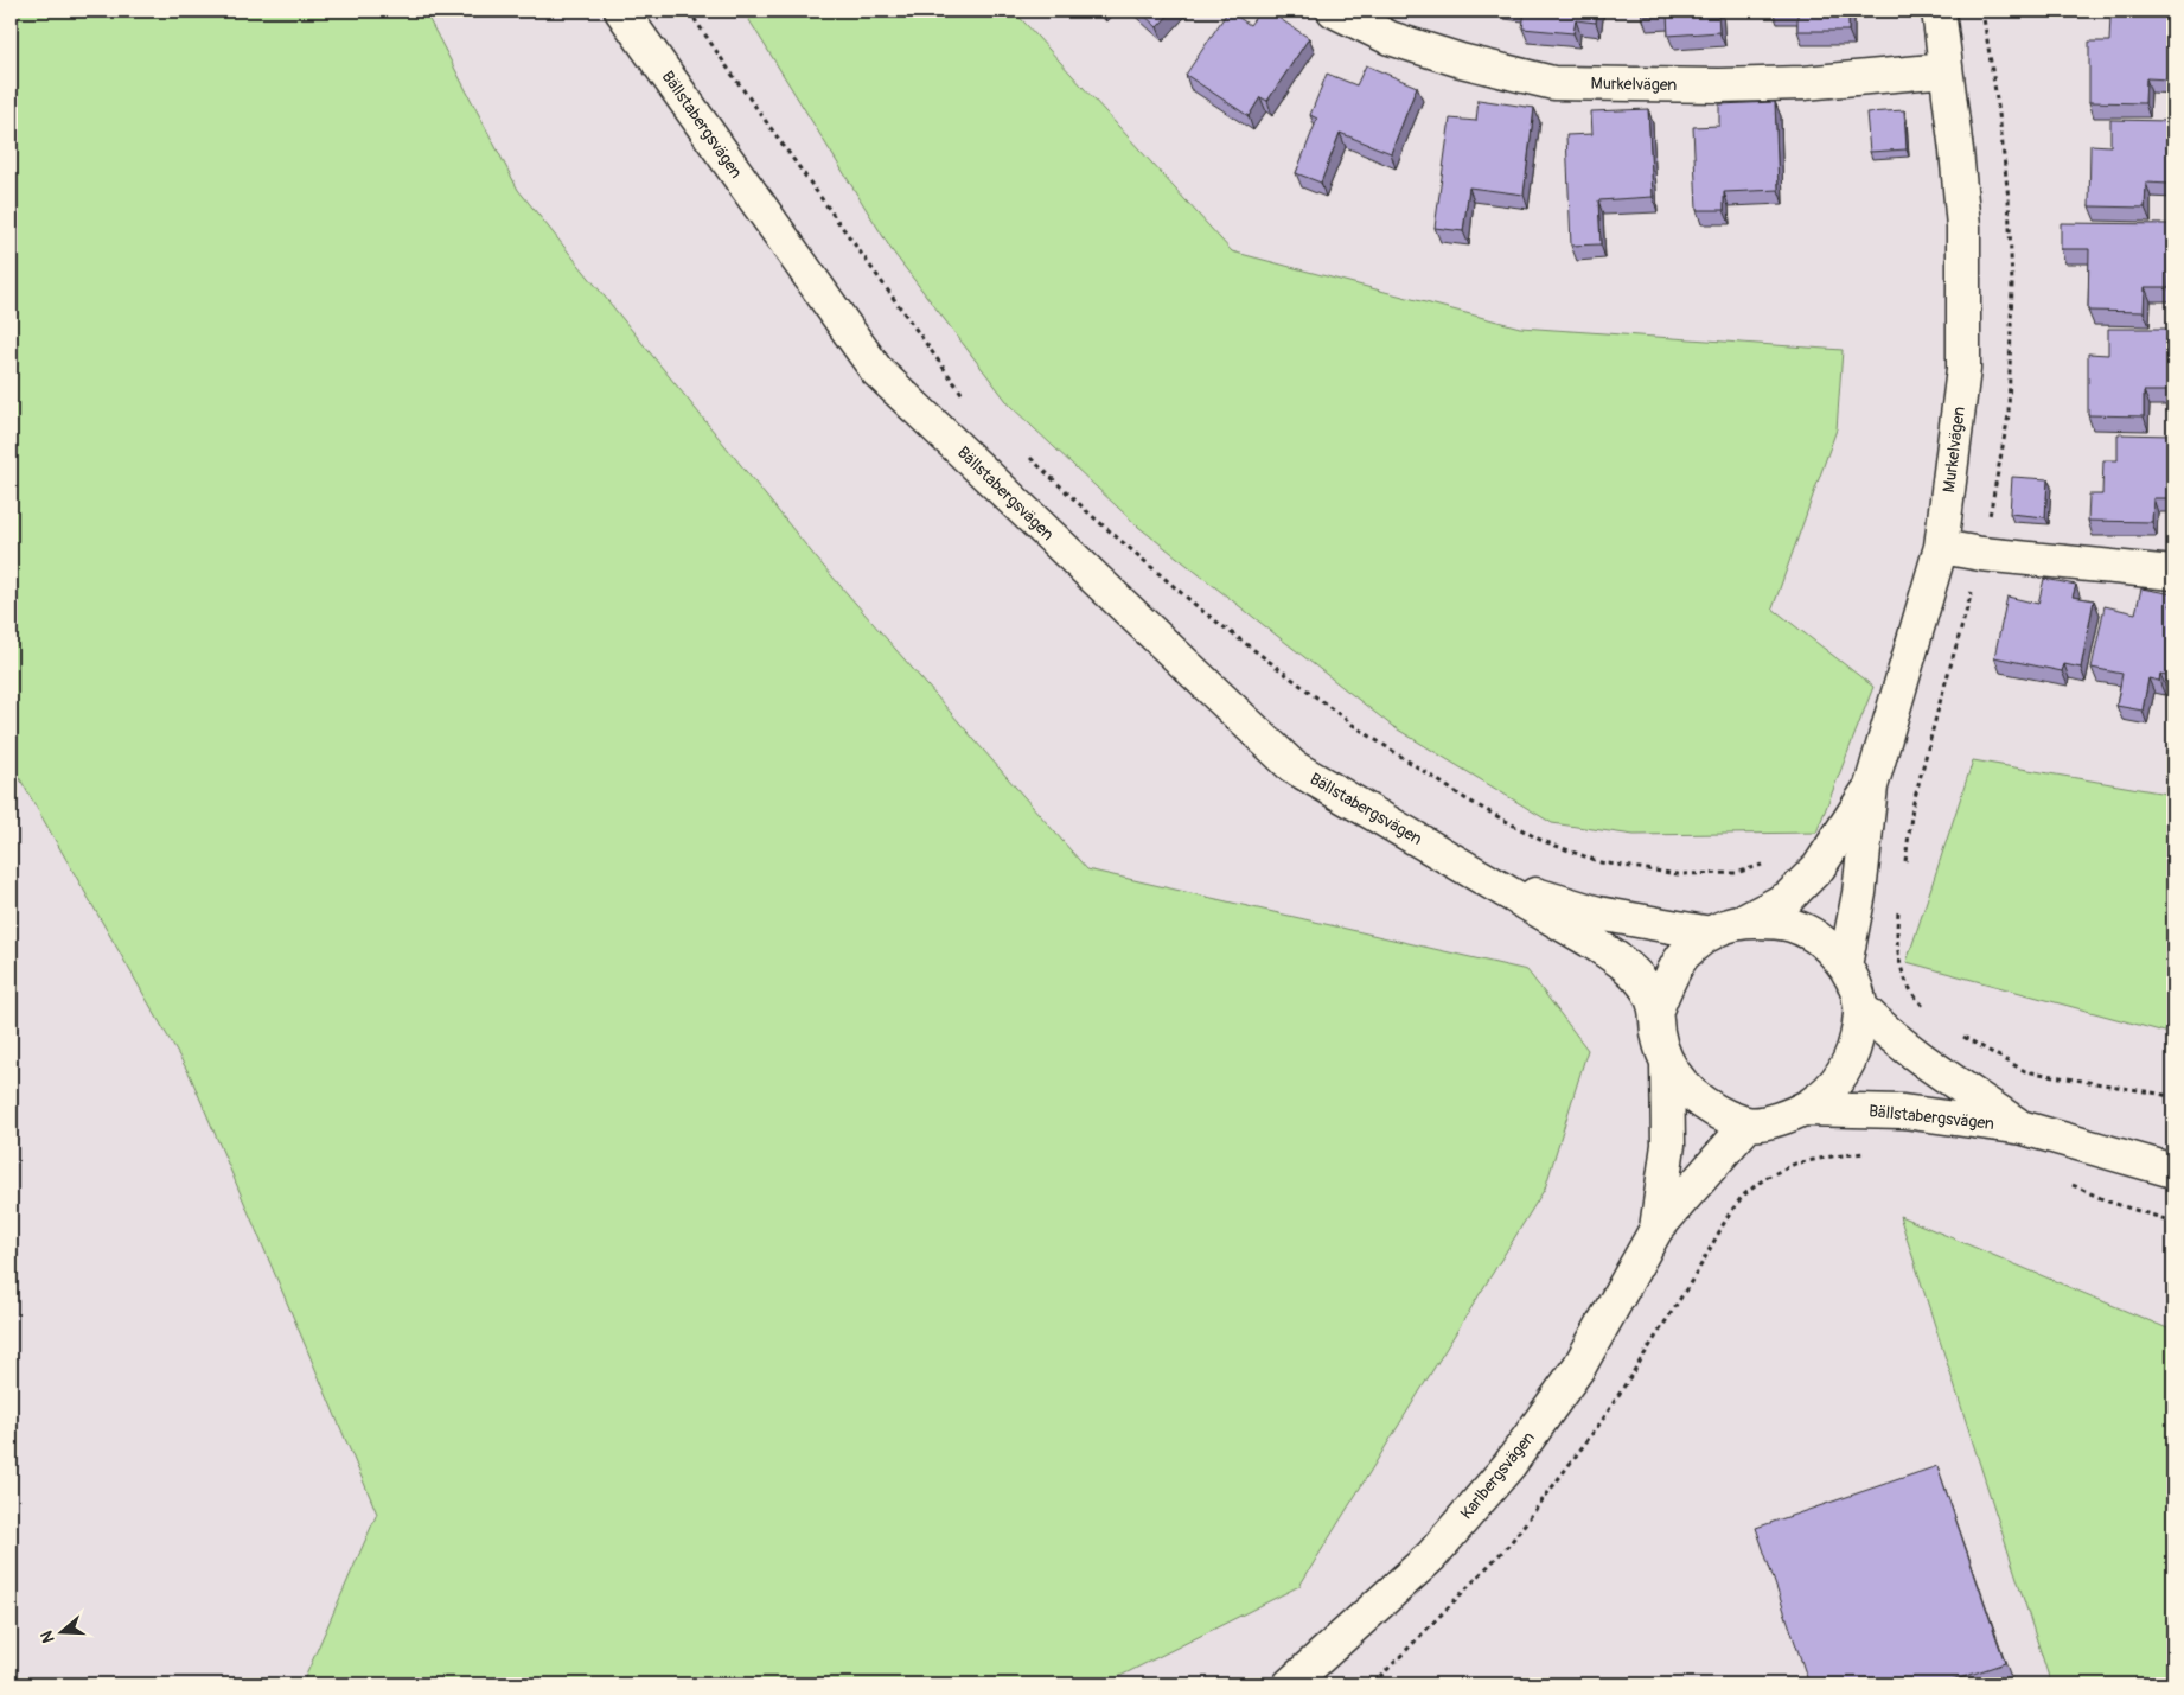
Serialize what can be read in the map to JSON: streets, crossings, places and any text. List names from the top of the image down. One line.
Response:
{"streets":{"street":["Murkelvägen","Bällstabergsvägen","Karlbergsvägen"]},"crossings":[["Murkelvägen","Bällstabergsvägen"],["Murkelvägen","Karlbergsvägen"],["Bällstabergsvägen","Karlbergsvägen"]],"north":"left"}
